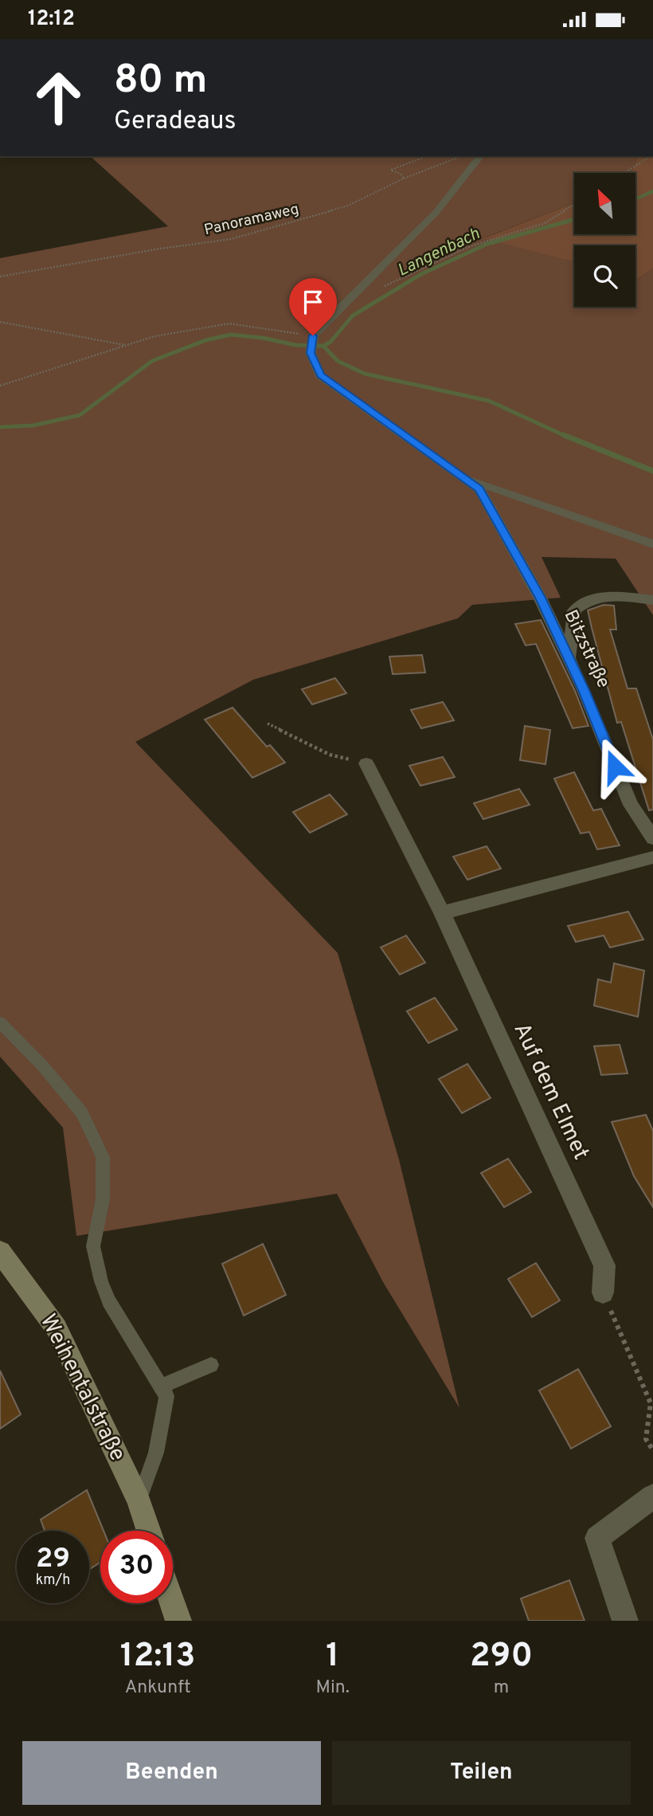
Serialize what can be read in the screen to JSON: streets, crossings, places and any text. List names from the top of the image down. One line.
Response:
{"streets":{"street":["Bitzstraße","Auf dem Elmet","Weihentalstraße"],"path":["Panoramaweg"]},"water":["Langenbach"],"north":"top left","page":{"status":"12:12","turn":["80 m","Geradeaus"],"speed":"29 km/h","limit":"30","eta":["12:13","Ankunft","1","Min.","290","m"],"buttons":["Beenden","Teilen"]}}
